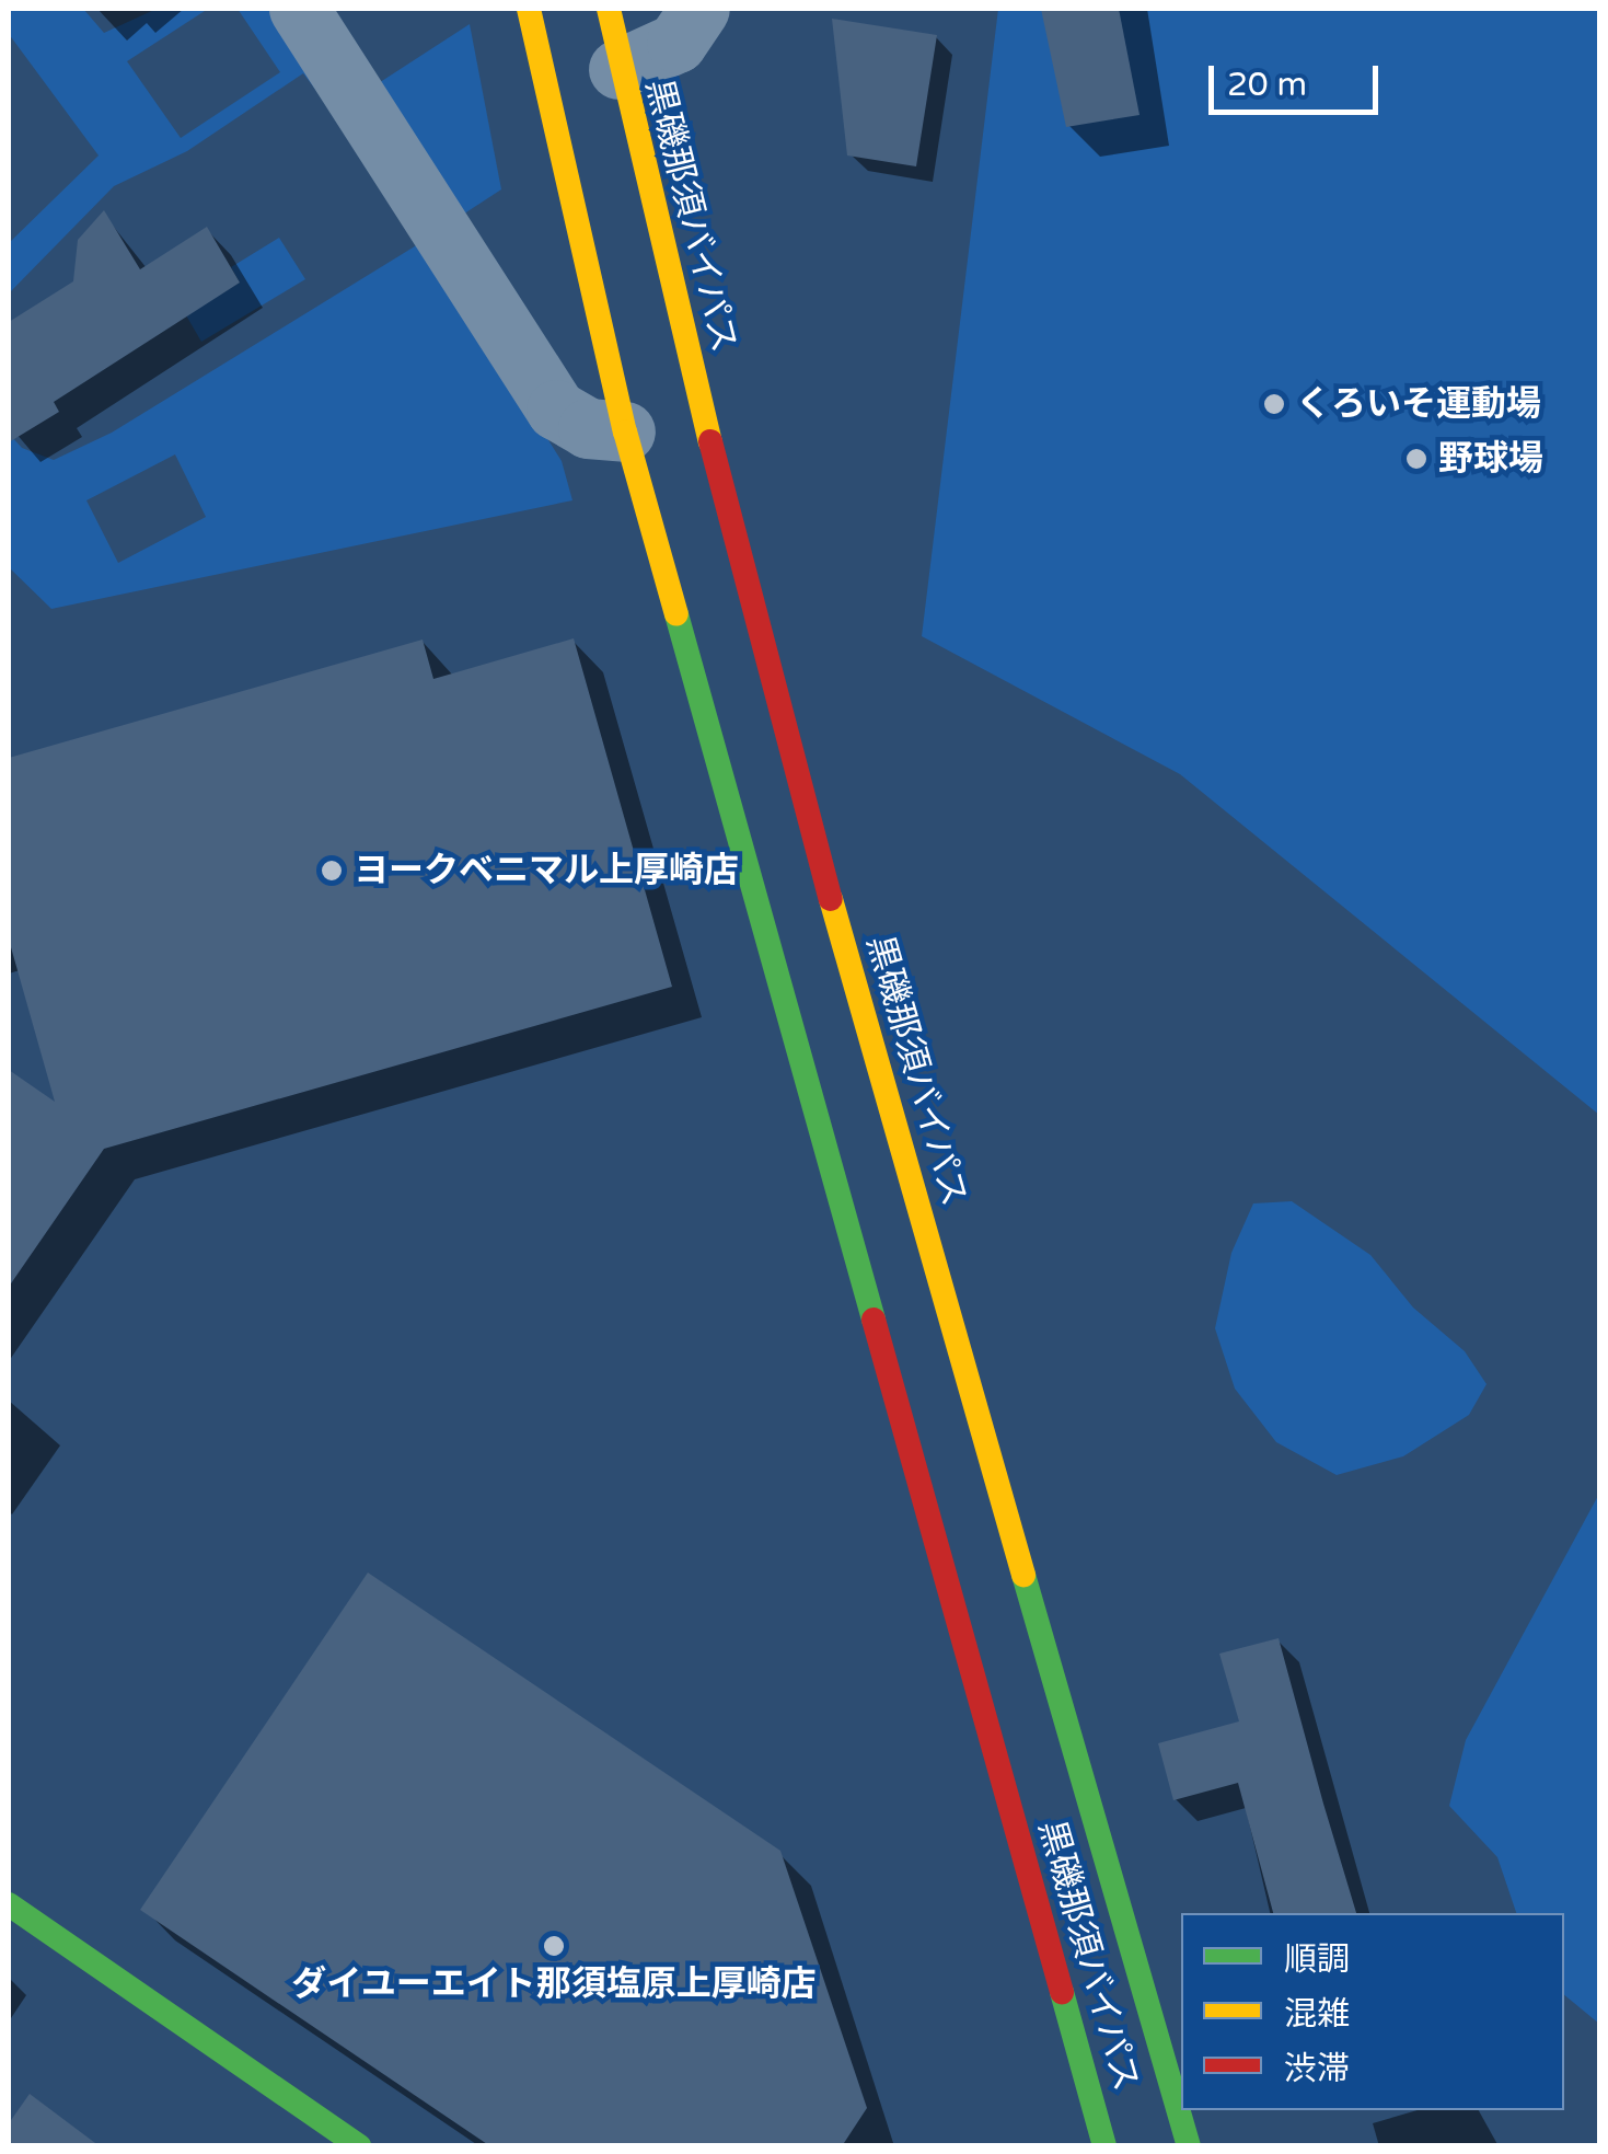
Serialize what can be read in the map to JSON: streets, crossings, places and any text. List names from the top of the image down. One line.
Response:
{"streets":{"main road":["黒磯那須バイパス"]},"places":["くろいそ運動場","野球場","ヨークベニマル上厚崎店","ダイユーエイト那須塩原上厚崎店"],"legend":["順調","混雑","渋滞"],"scale_bar":"20 m"}
